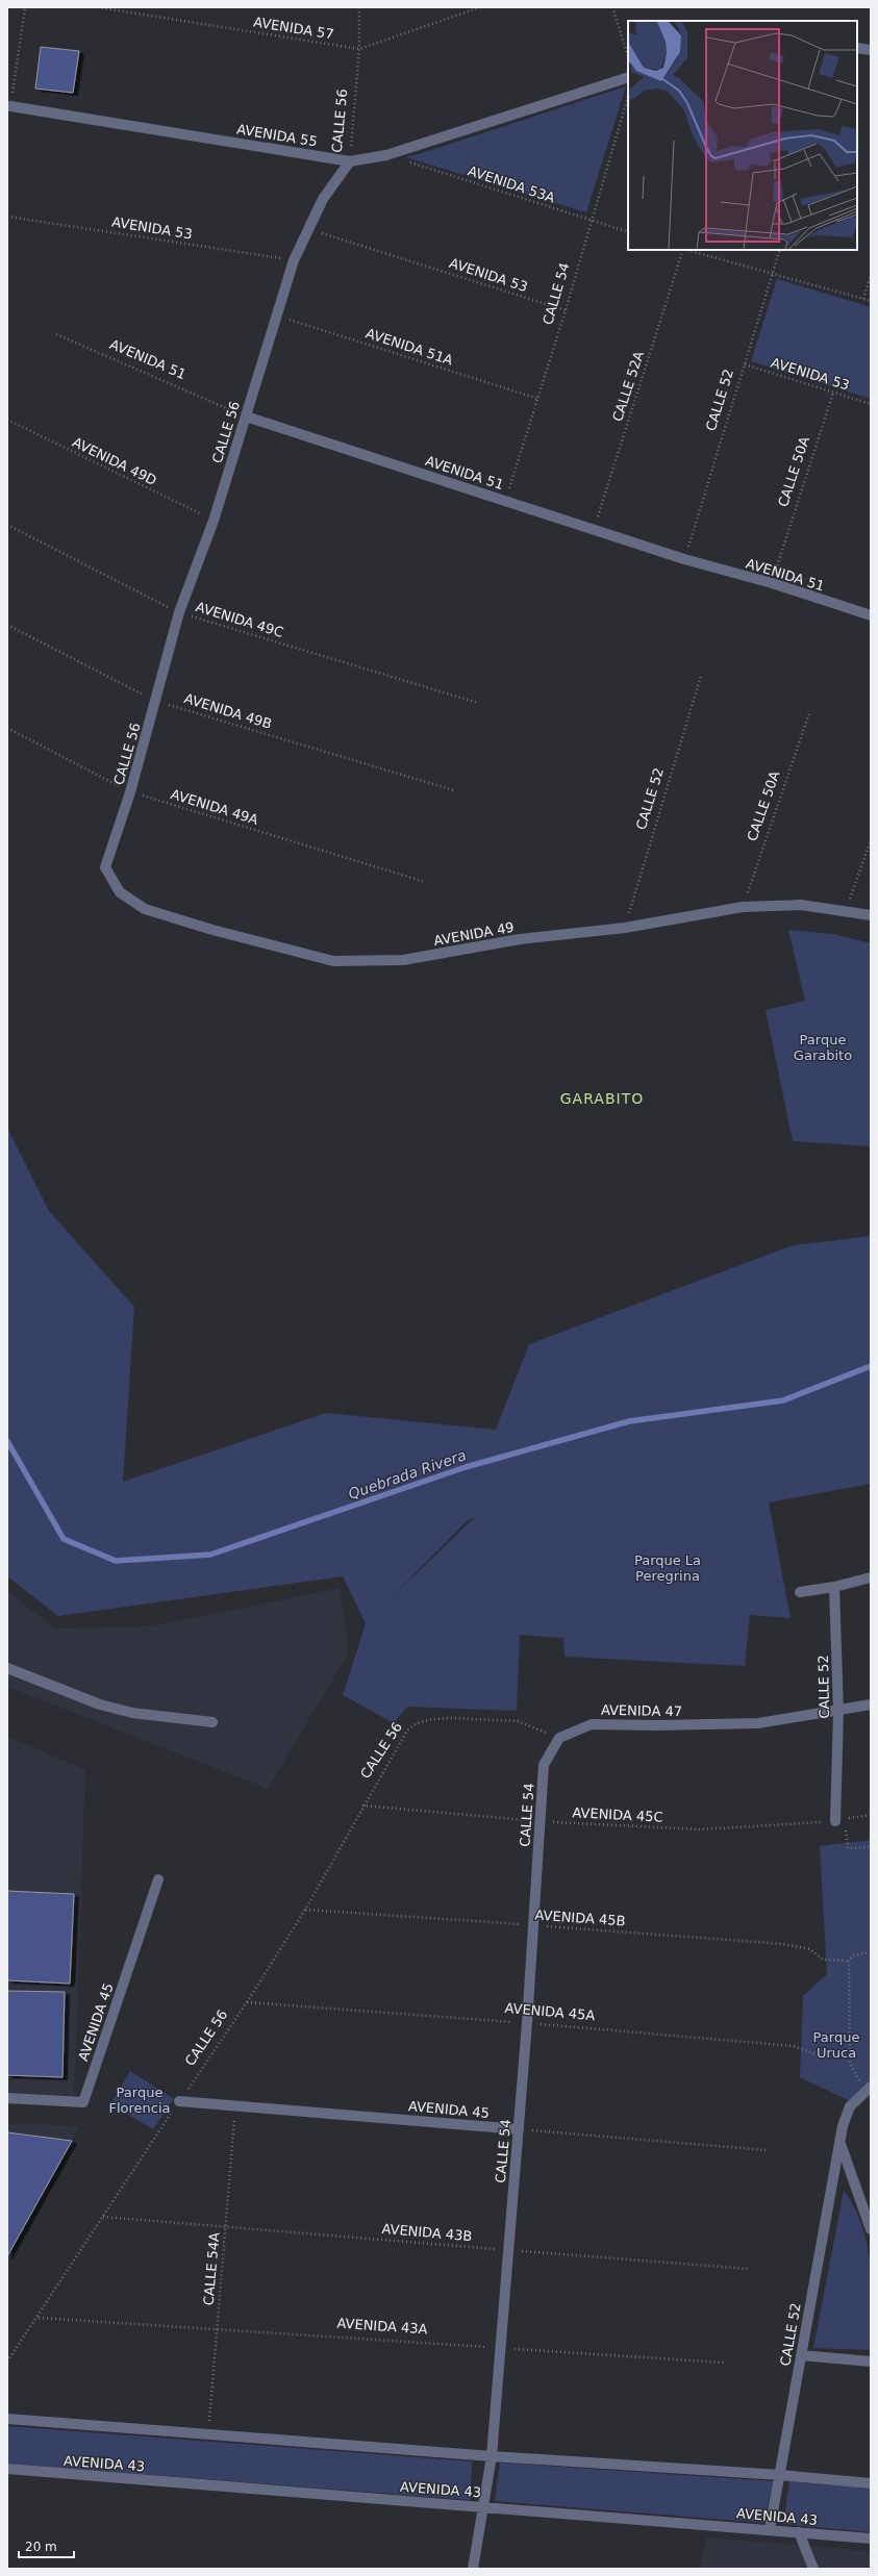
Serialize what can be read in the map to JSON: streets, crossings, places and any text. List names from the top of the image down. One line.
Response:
{"streets":{"street":["CALLE 56","AVENIDA 55","CALLE 54","AVENIDA 51","CALLE 52","AVENIDA 49","AVENIDA 47","AVENIDA 45","AVENIDA 43"],"path":["AVENIDA 57","AVENIDA 53A","AVENIDA 53","AVENIDA 51A","CALLE 52A","AVENIDA 49D","CALLE 50A","AVENIDA 49C","AVENIDA 49B","AVENIDA 49A","AVENIDA 45C","AVENIDA 45B","AVENIDA 45A","AVENIDA 43B","CALLE 54A","AVENIDA 43A"]},"crossings":[["AVENIDA 57","CALLE 56"],["CALLE 56","AVENIDA 55"],["CALLE 56","AVENIDA 53"],["CALLE 56","CALLE 54"],["CALLE 56","AVENIDA 51A"],["CALLE 56","AVENIDA 51"],["CALLE 56","AVENIDA 49D"],["CALLE 56","AVENIDA 49C"],["CALLE 56","AVENIDA 49B"],["CALLE 56","AVENIDA 49A"],["CALLE 56","AVENIDA 49"],["CALLE 56","AVENIDA 47"],["CALLE 56","AVENIDA 45C"],["CALLE 56","AVENIDA 45B"],["CALLE 56","AVENIDA 45A"],["CALLE 56","AVENIDA 45"],["CALLE 56","AVENIDA 43B"],["CALLE 56","AVENIDA 43A"],["AVENIDA 55","AVENIDA 53A"],["AVENIDA 53A","CALLE 54"],["AVENIDA 53","CALLE 54"],["AVENIDA 53","CALLE 52"],["AVENIDA 53","CALLE 50A"],["CALLE 54","AVENIDA 51A"],["CALLE 54","AVENIDA 51"],["CALLE 54","AVENIDA 47"],["CALLE 54","AVENIDA 45C"],["CALLE 54","AVENIDA 45B"],["CALLE 54","AVENIDA 45A"],["CALLE 54","AVENIDA 45"],["CALLE 54","AVENIDA 43B"],["CALLE 54","AVENIDA 43A"],["CALLE 54","AVENIDA 43"],["AVENIDA 51","CALLE 52A"],["AVENIDA 51","CALLE 52"],["AVENIDA 51","CALLE 50A"],["CALLE 52","AVENIDA 49"],["CALLE 52","AVENIDA 47"],["CALLE 52","AVENIDA 45C"],["CALLE 52","AVENIDA 43"],["CALLE 50A","AVENIDA 49"],["AVENIDA 45","CALLE 54A"],["AVENIDA 43B","CALLE 54A"],["CALLE 54A","AVENIDA 43A"]],"districts":["GARABITO"],"water":["Quebrada Rivera"],"parks":["Parque Garabito","Parque La Peregrina","Parque Uruca","Parque Florencia"],"scale_bar":"20 m"}
